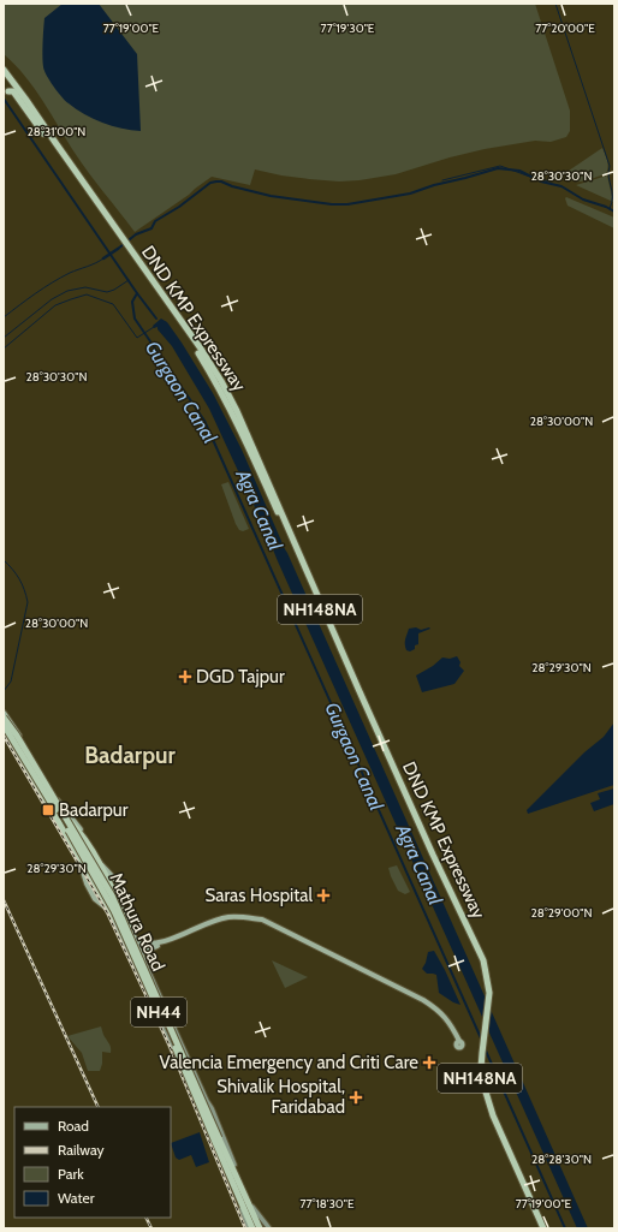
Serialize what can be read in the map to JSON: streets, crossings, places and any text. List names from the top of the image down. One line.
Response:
{"streets":{"highway":["DND KMP Expressway","NH148NA","Mathura Road","NH44"]},"districts":["Badarpur"],"water":["Gurgaon Canal","Agra Canal"],"places":{"health":["DGD Tajpur","Saras Hospital","Valencia Emergency and Criti Care","Shivalik Hospital, Faridabad"],"transit":["Badarpur"]},"legend":["Road","Railway","Park","Water"],"coordinates":["77°19'00\"E","77°19'30\"E","77°20'00\"E","28°31'00\"N","28°30'30\"N","28°30'00\"N","28°29'30\"N","28°29'00\"N","28°28'30\"N","77°18'30\"E"]}
